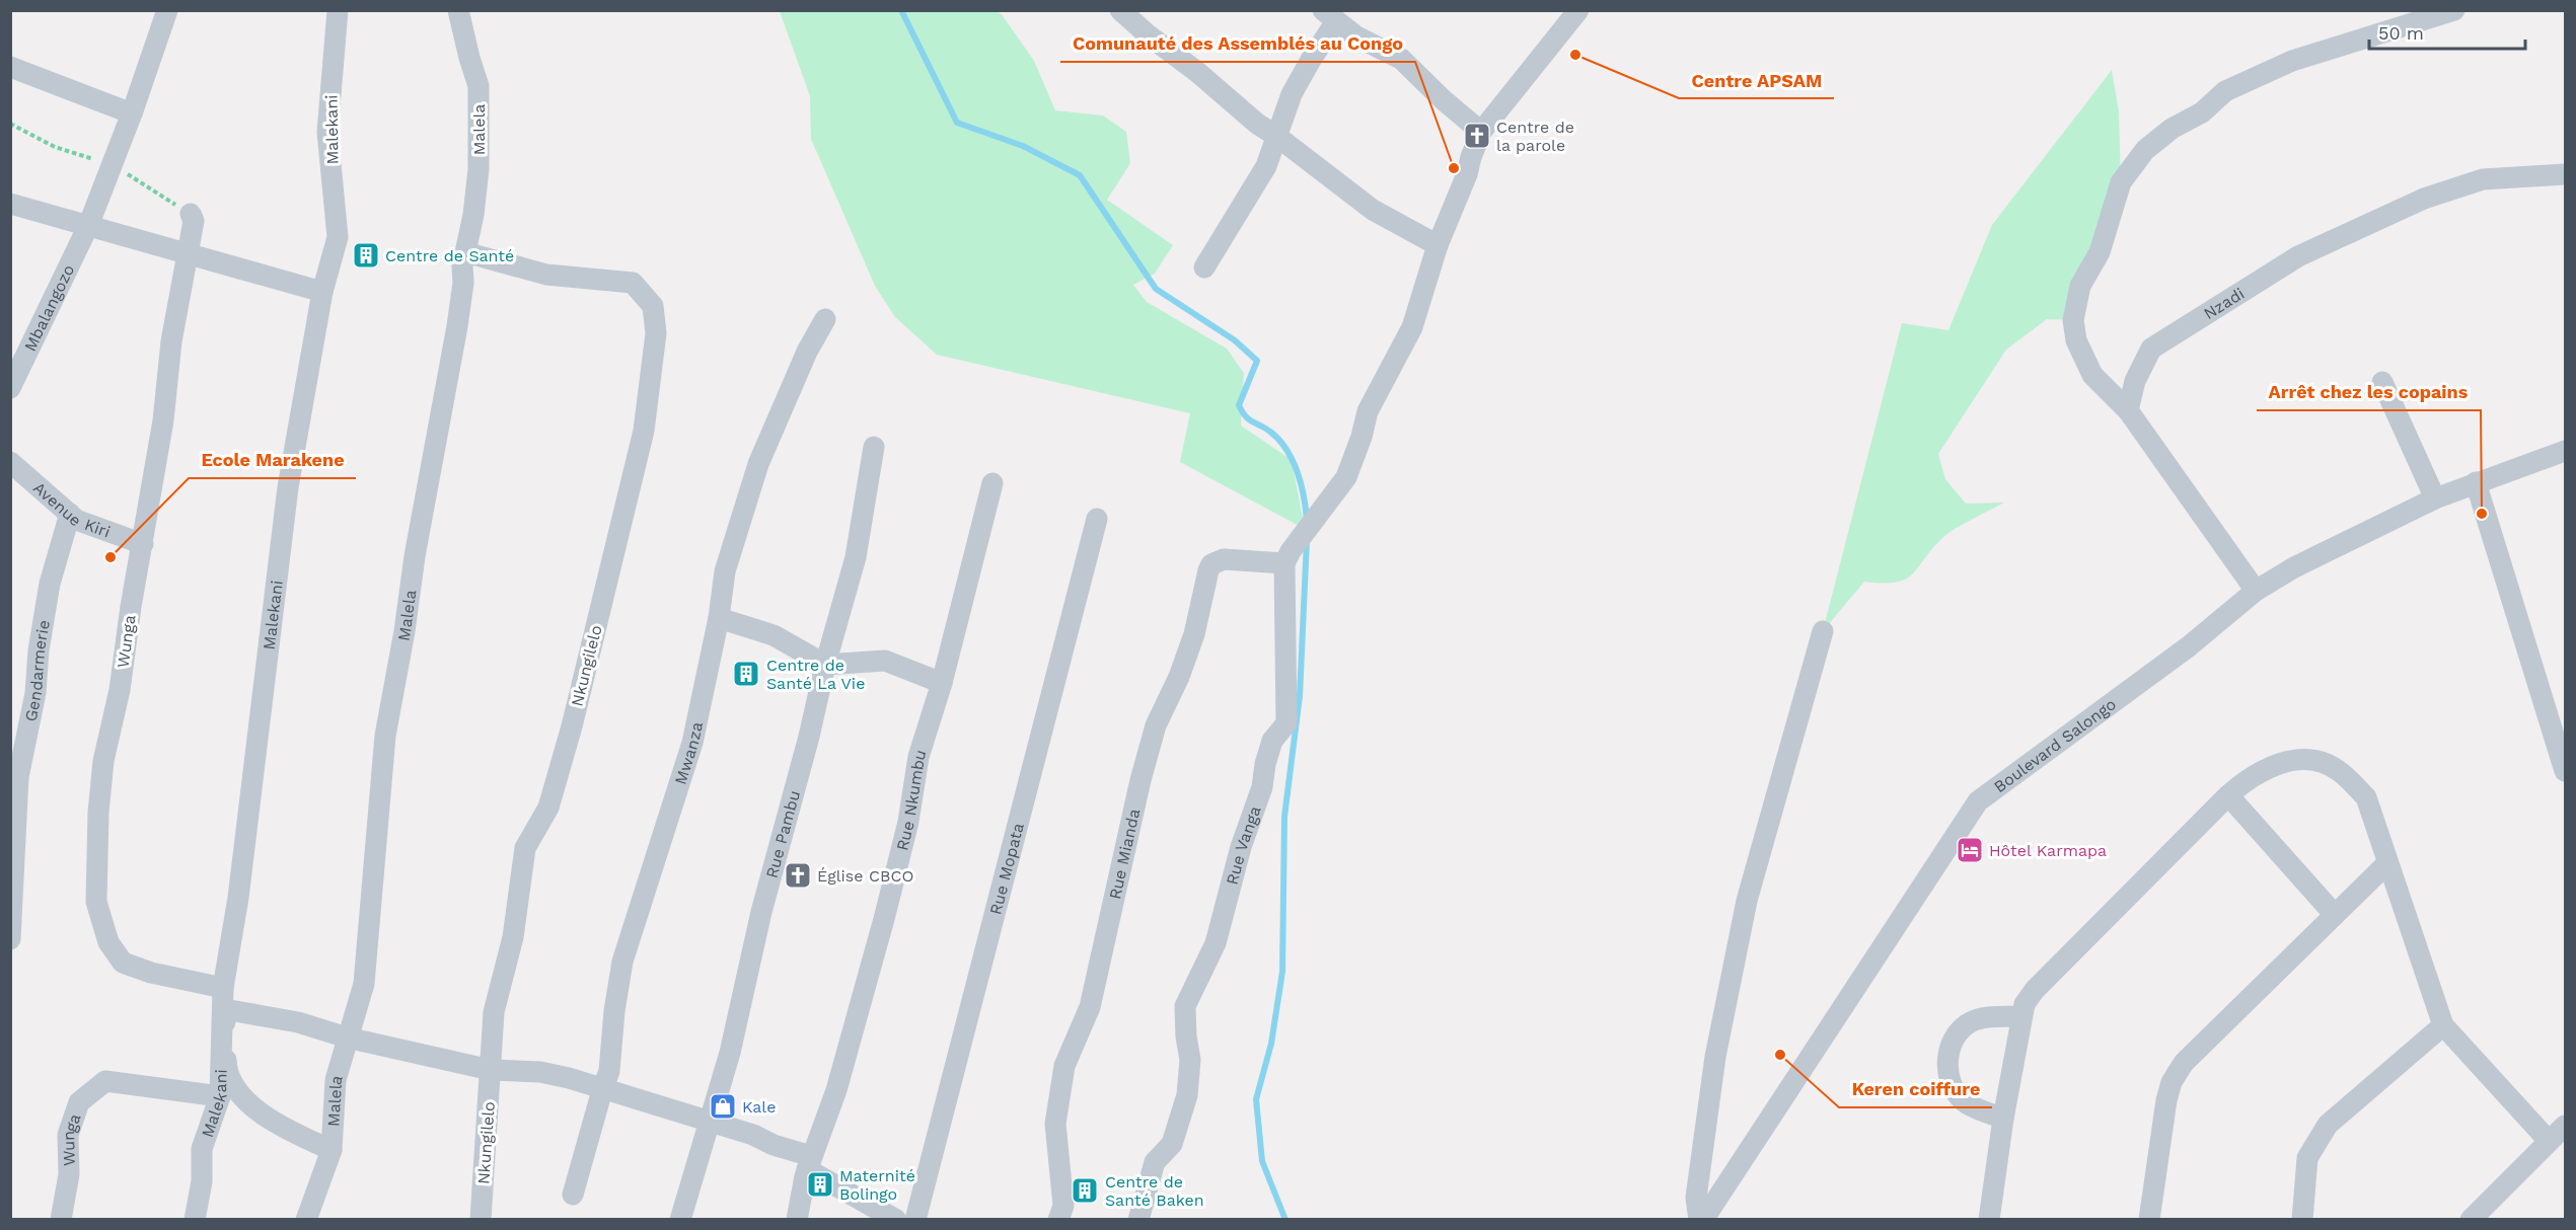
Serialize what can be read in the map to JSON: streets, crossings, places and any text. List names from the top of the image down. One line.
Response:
{"streets":{"street":["Malekani","Malela","Nzadi","Mbalangozo","Avenue Kiri","Wunga","Nkungilelo","Gendarmerie","Boulevard Salongo","Mwanza","Rue Nkumbu","Rue Pambu","Rue Vanga","Rue Mianda","Rue Mopata"]},"crossings":[["Malekani","Wunga"],["Malela","Wunga"],["Malela","Nkungilelo"],["Avenue Kiri","Wunga"],["Avenue Kiri","Gendarmerie"],["Wunga","Nkungilelo"],["Wunga","Mwanza"],["Wunga","Rue Nkumbu"],["Wunga","Rue Pambu"],["Rue Vanga","Rue Mianda"]],"places":{"other":["Centre APSAM","Comunauté des Assemblés au Congo","Arrêt chez les copains","Ecole Marakene","Keren coiffure"],"church":["Centre de la parole","Église CBCO"],"building":["Centre de Santé","Centre de Santé La Vie","Maternité Bolingo","Centre de Santé Baken"],"hotel":["Hôtel Karmapa"],"shop":["Kale"]},"scale_bar":"50 m"}
